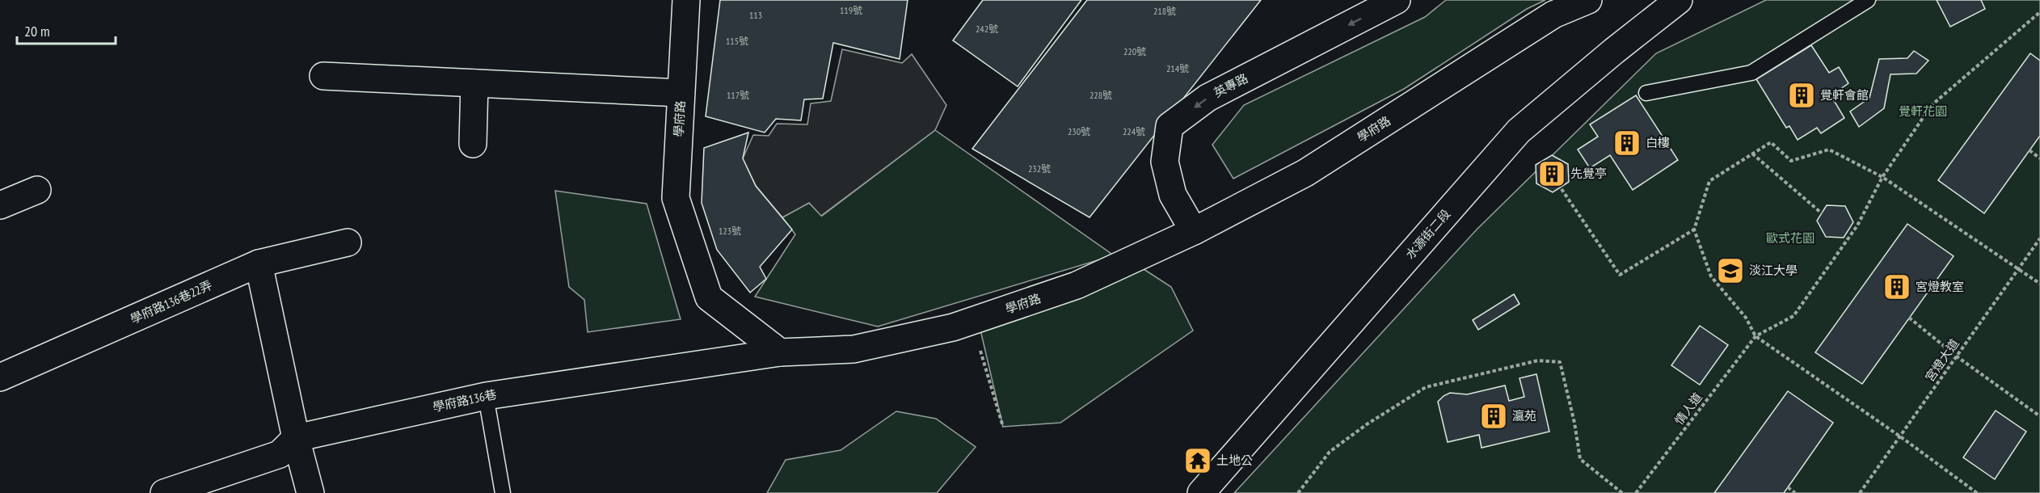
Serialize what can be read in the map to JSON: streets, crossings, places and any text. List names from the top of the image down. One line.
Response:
{"streets":{"street":["英專路","學府路","水源街二段","學府路136巷22弄","學府路136巷"],"path":["宮燈大道","情人道"]},"crossings":[["英專路","學府路"],["學府路","學府路136巷"]],"one_way":["英專路"],"parks":["覺軒花園","歐式花園"],"places":{"building":["覺軒會館","白樓","先覺亭","宮燈教室","瀛苑"],"school or university":["淡江大學"],"temple":["土地公"]},"house_numbers":["119號","218號","113","242號","115號","220號","214號","117號","228號","230號","224號","232號","123號"],"scale_bar":"20 m"}
